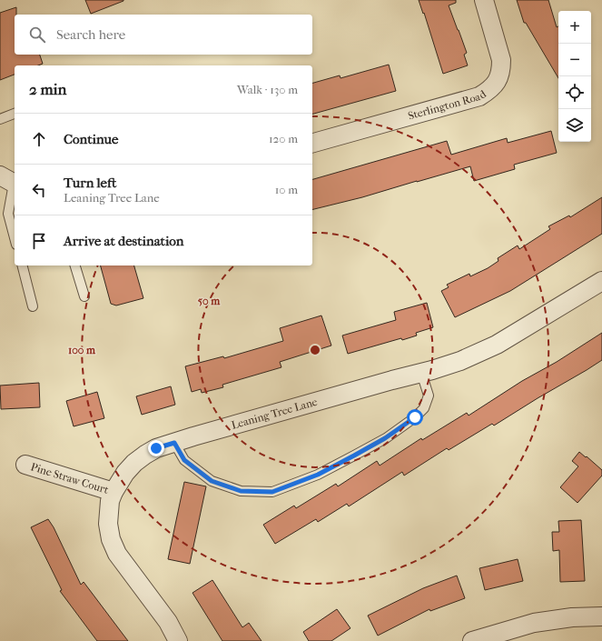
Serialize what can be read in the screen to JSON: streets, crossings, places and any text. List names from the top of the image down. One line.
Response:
{"streets":{"street":["Sterlington Road","Leaning Tree Lane","Pine Straw Court"]},"crossings":[["Leaning Tree Lane","Pine Straw Court"]],"page":{"map_buttons":["+","−"],"search":"Search here","heading":["2 min","Walk · 130 m"],"list":[["Continue","120 m"],["Turn left","Leaning Tree Lane","10 m"],"Arrive at destination"]},"rings":["50 m","100 m"]}
